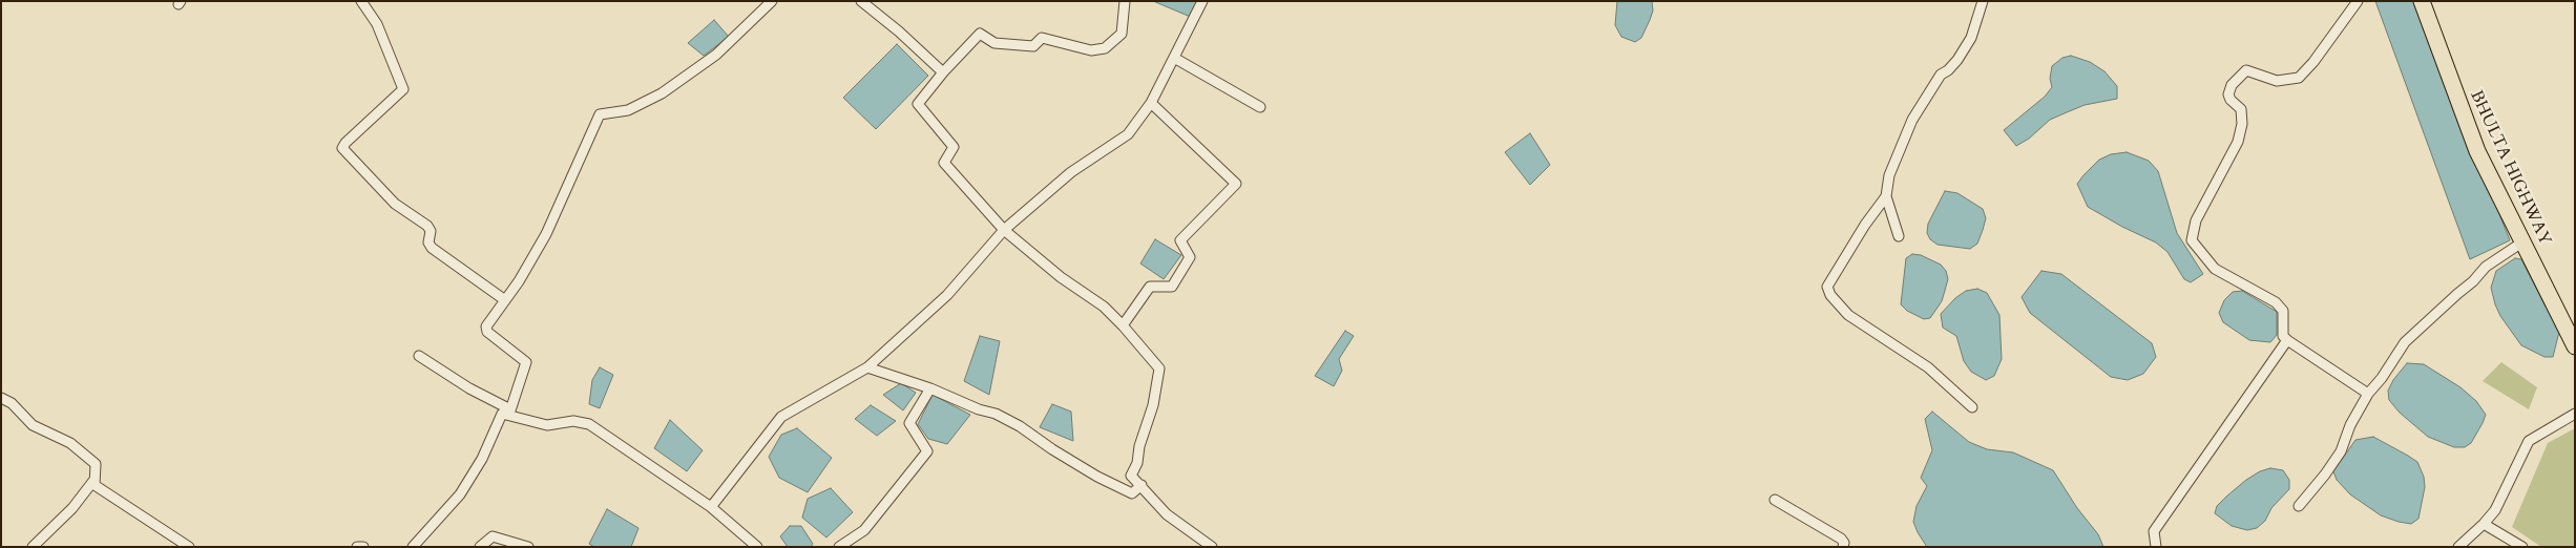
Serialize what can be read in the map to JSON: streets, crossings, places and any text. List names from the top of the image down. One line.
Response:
{"streets":{"highway":["BHULTA HIGHWAY"]}}
